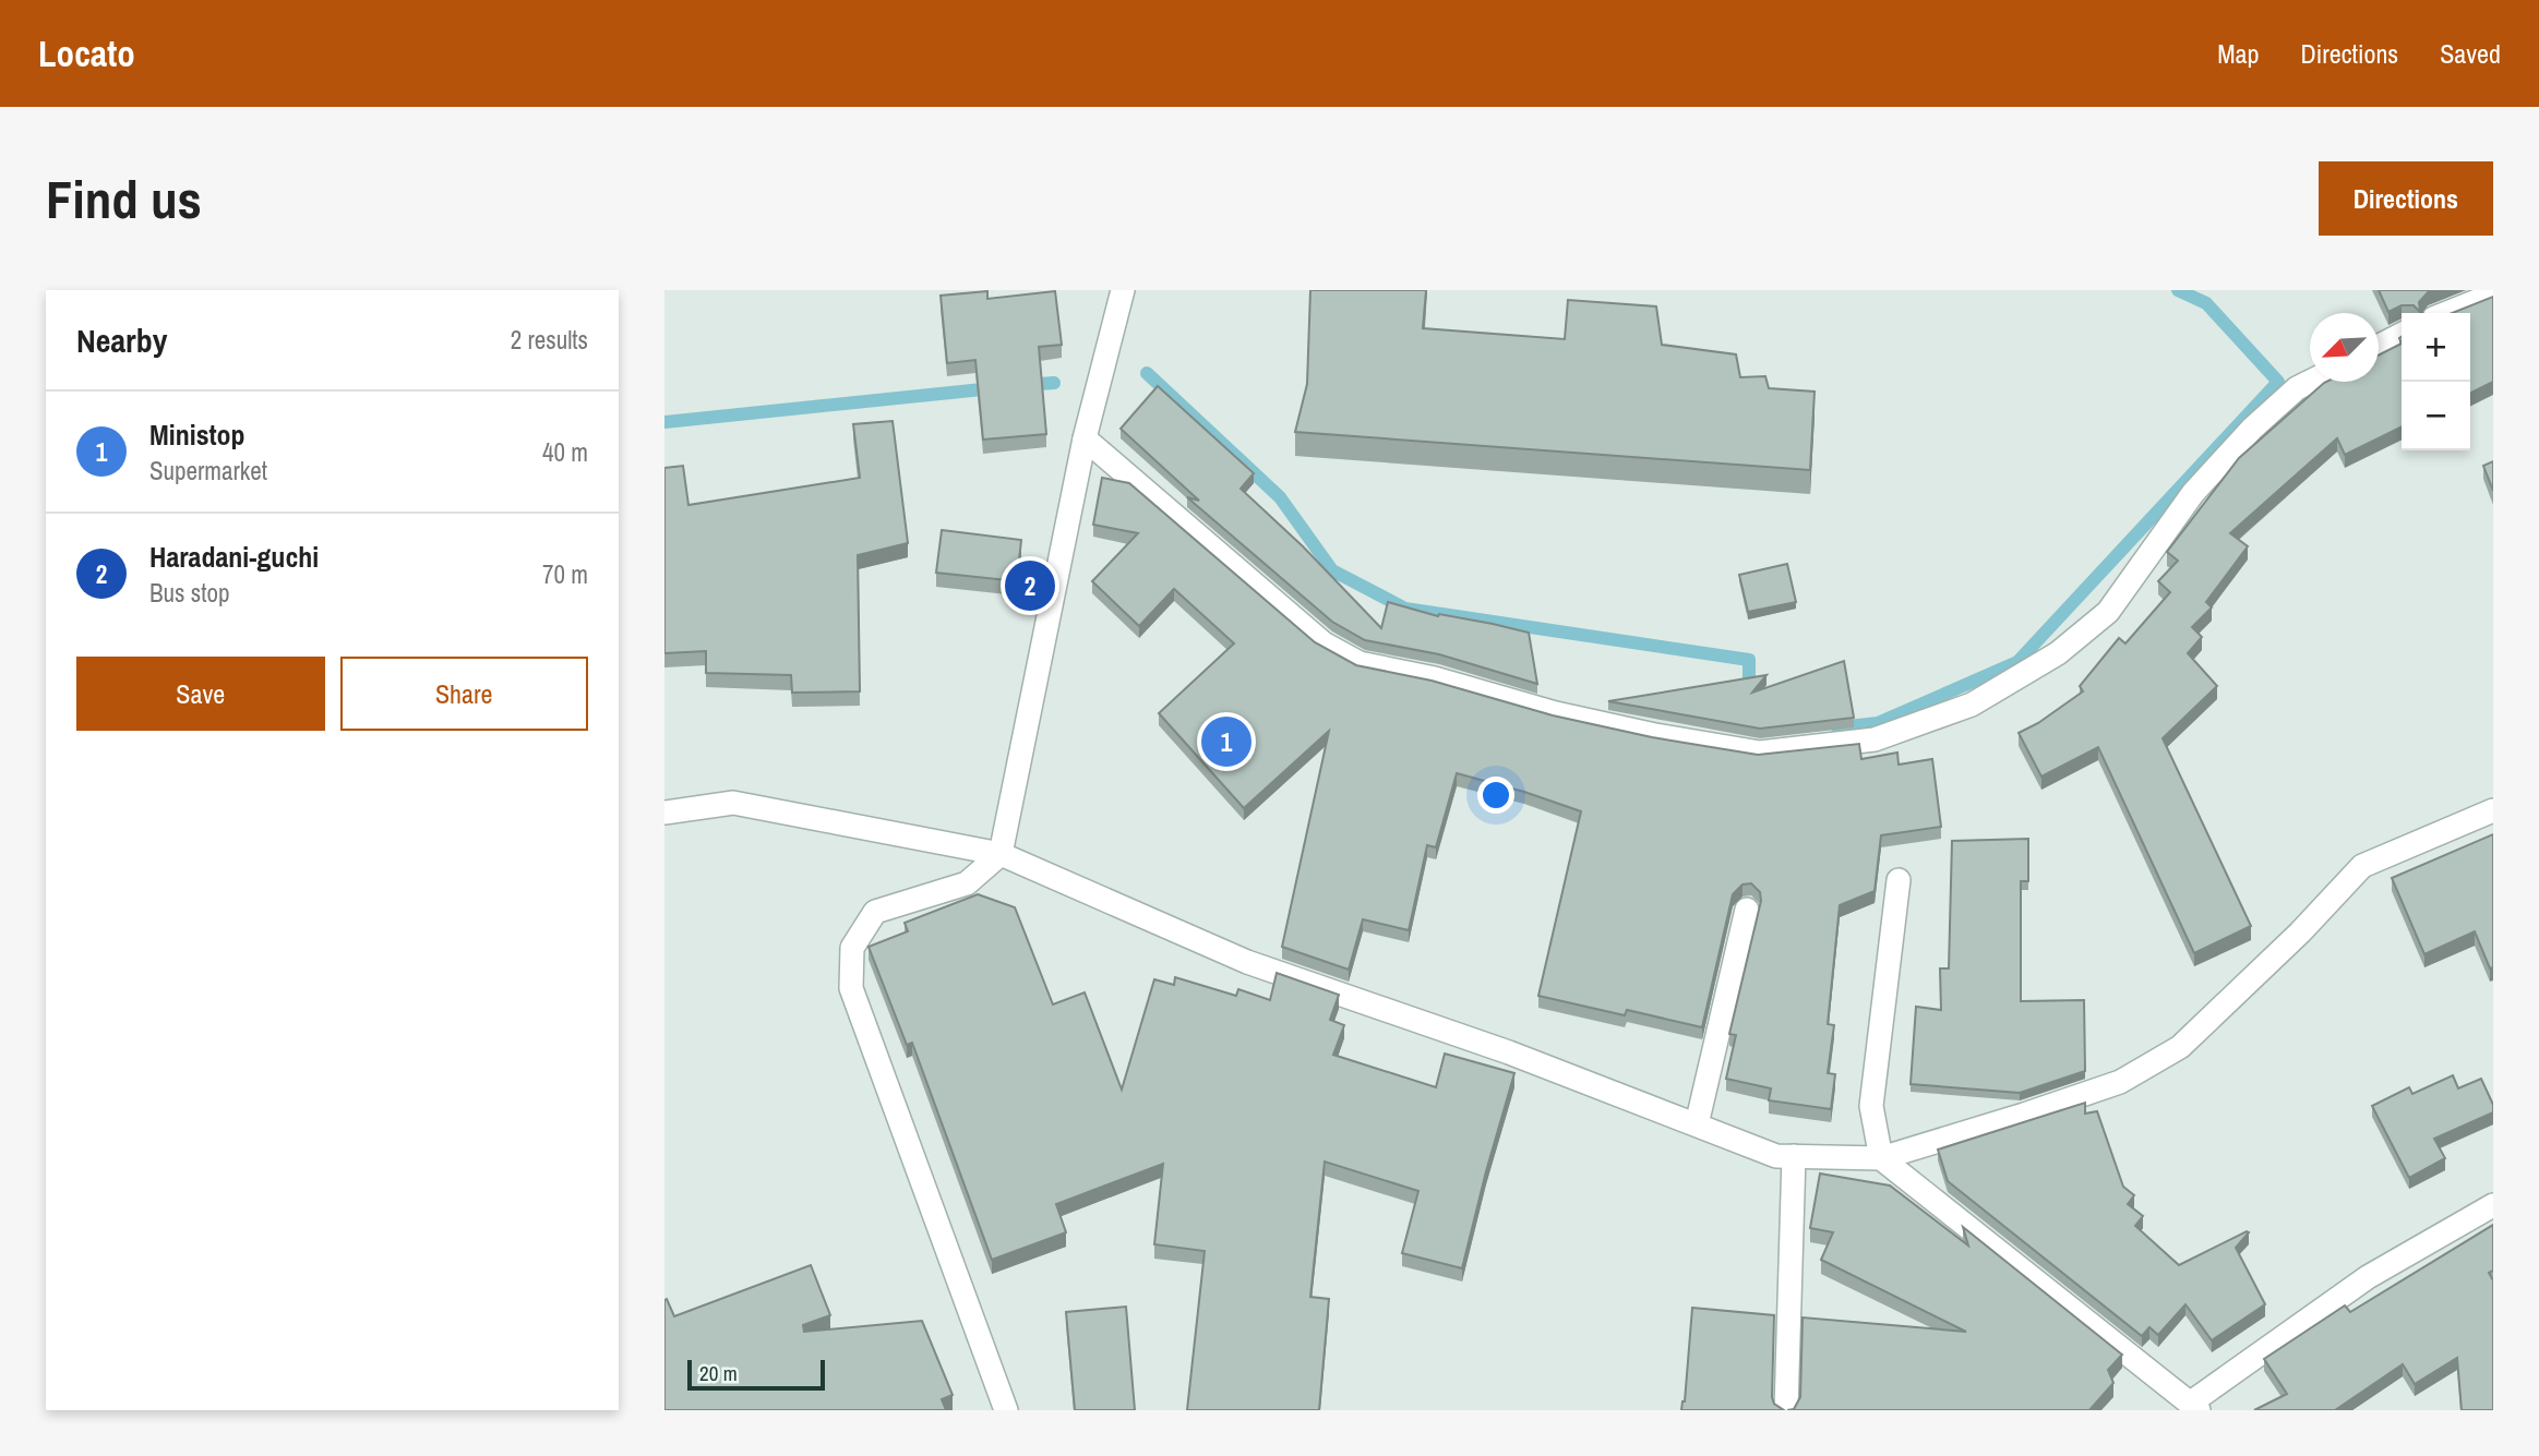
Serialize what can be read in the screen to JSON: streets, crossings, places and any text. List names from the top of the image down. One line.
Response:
{"scale_bar":"20 m","north":"bottom left","page":{"header":"Locato","nav":["Map","Directions","Saved"],"buttons":["Directions",["Save","Share"]],"title":"Find us","heading":["Nearby","2 results"],"map_buttons":["+","−"],"list":[{"mark":"1","name":"Ministop","note":"Supermarket","value":"40 m"},{"mark":"2","name":"Haradani-guchi","note":"Bus stop","value":"70 m"}],"pins":["2","1"],"scale":"20 m"}}
